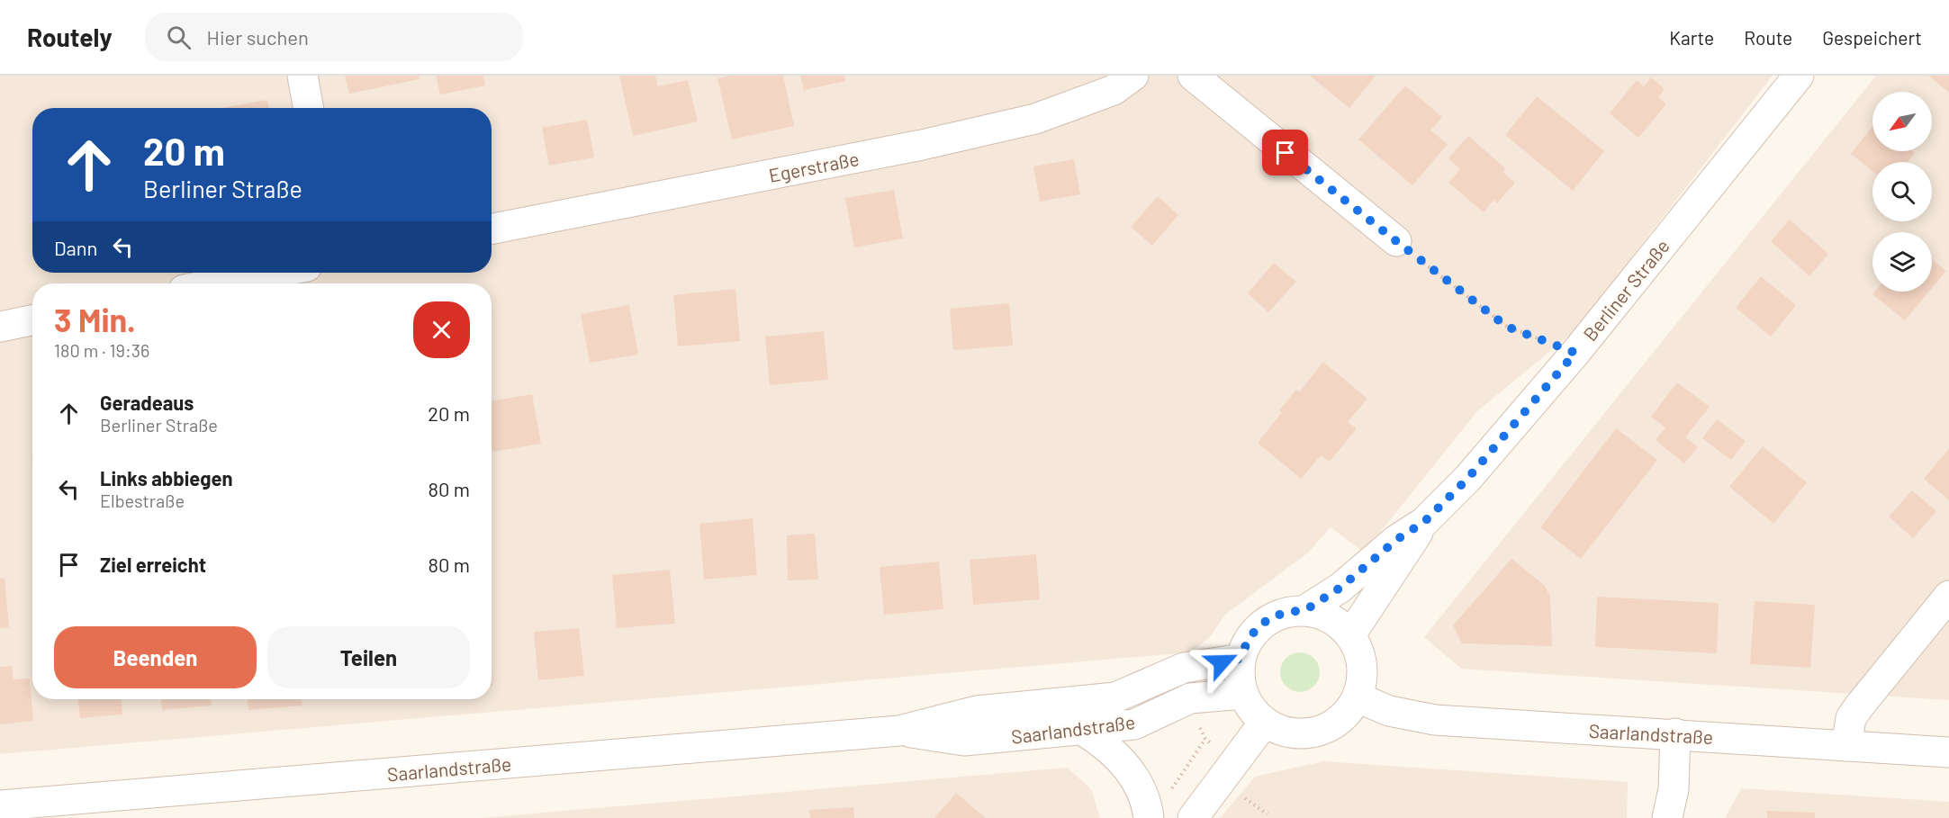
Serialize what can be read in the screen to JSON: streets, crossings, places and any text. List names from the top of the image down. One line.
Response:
{"streets":{"street":["Egerstraße","Berliner Straße","Saarlandstraße"]},"crossings":[["Berliner Straße","Saarlandstraße"]],"north":"bottom left","page":{"header":"Routely","search":"Hier suchen","nav":["Karte","Route","Gespeichert"],"turn":["20 m","Berliner Straße"],"then":"Dann","heading":["3 Min.","180 m · 19:36"],"list":[{"name":"Geradeaus","note":"Berliner Straße","value":"20 m"},{"name":"Links abbiegen","note":"Elbestraße","value":"80 m"},{"name":"Ziel erreicht","value":"80 m"}],"buttons":["Beenden","Teilen"]}}
